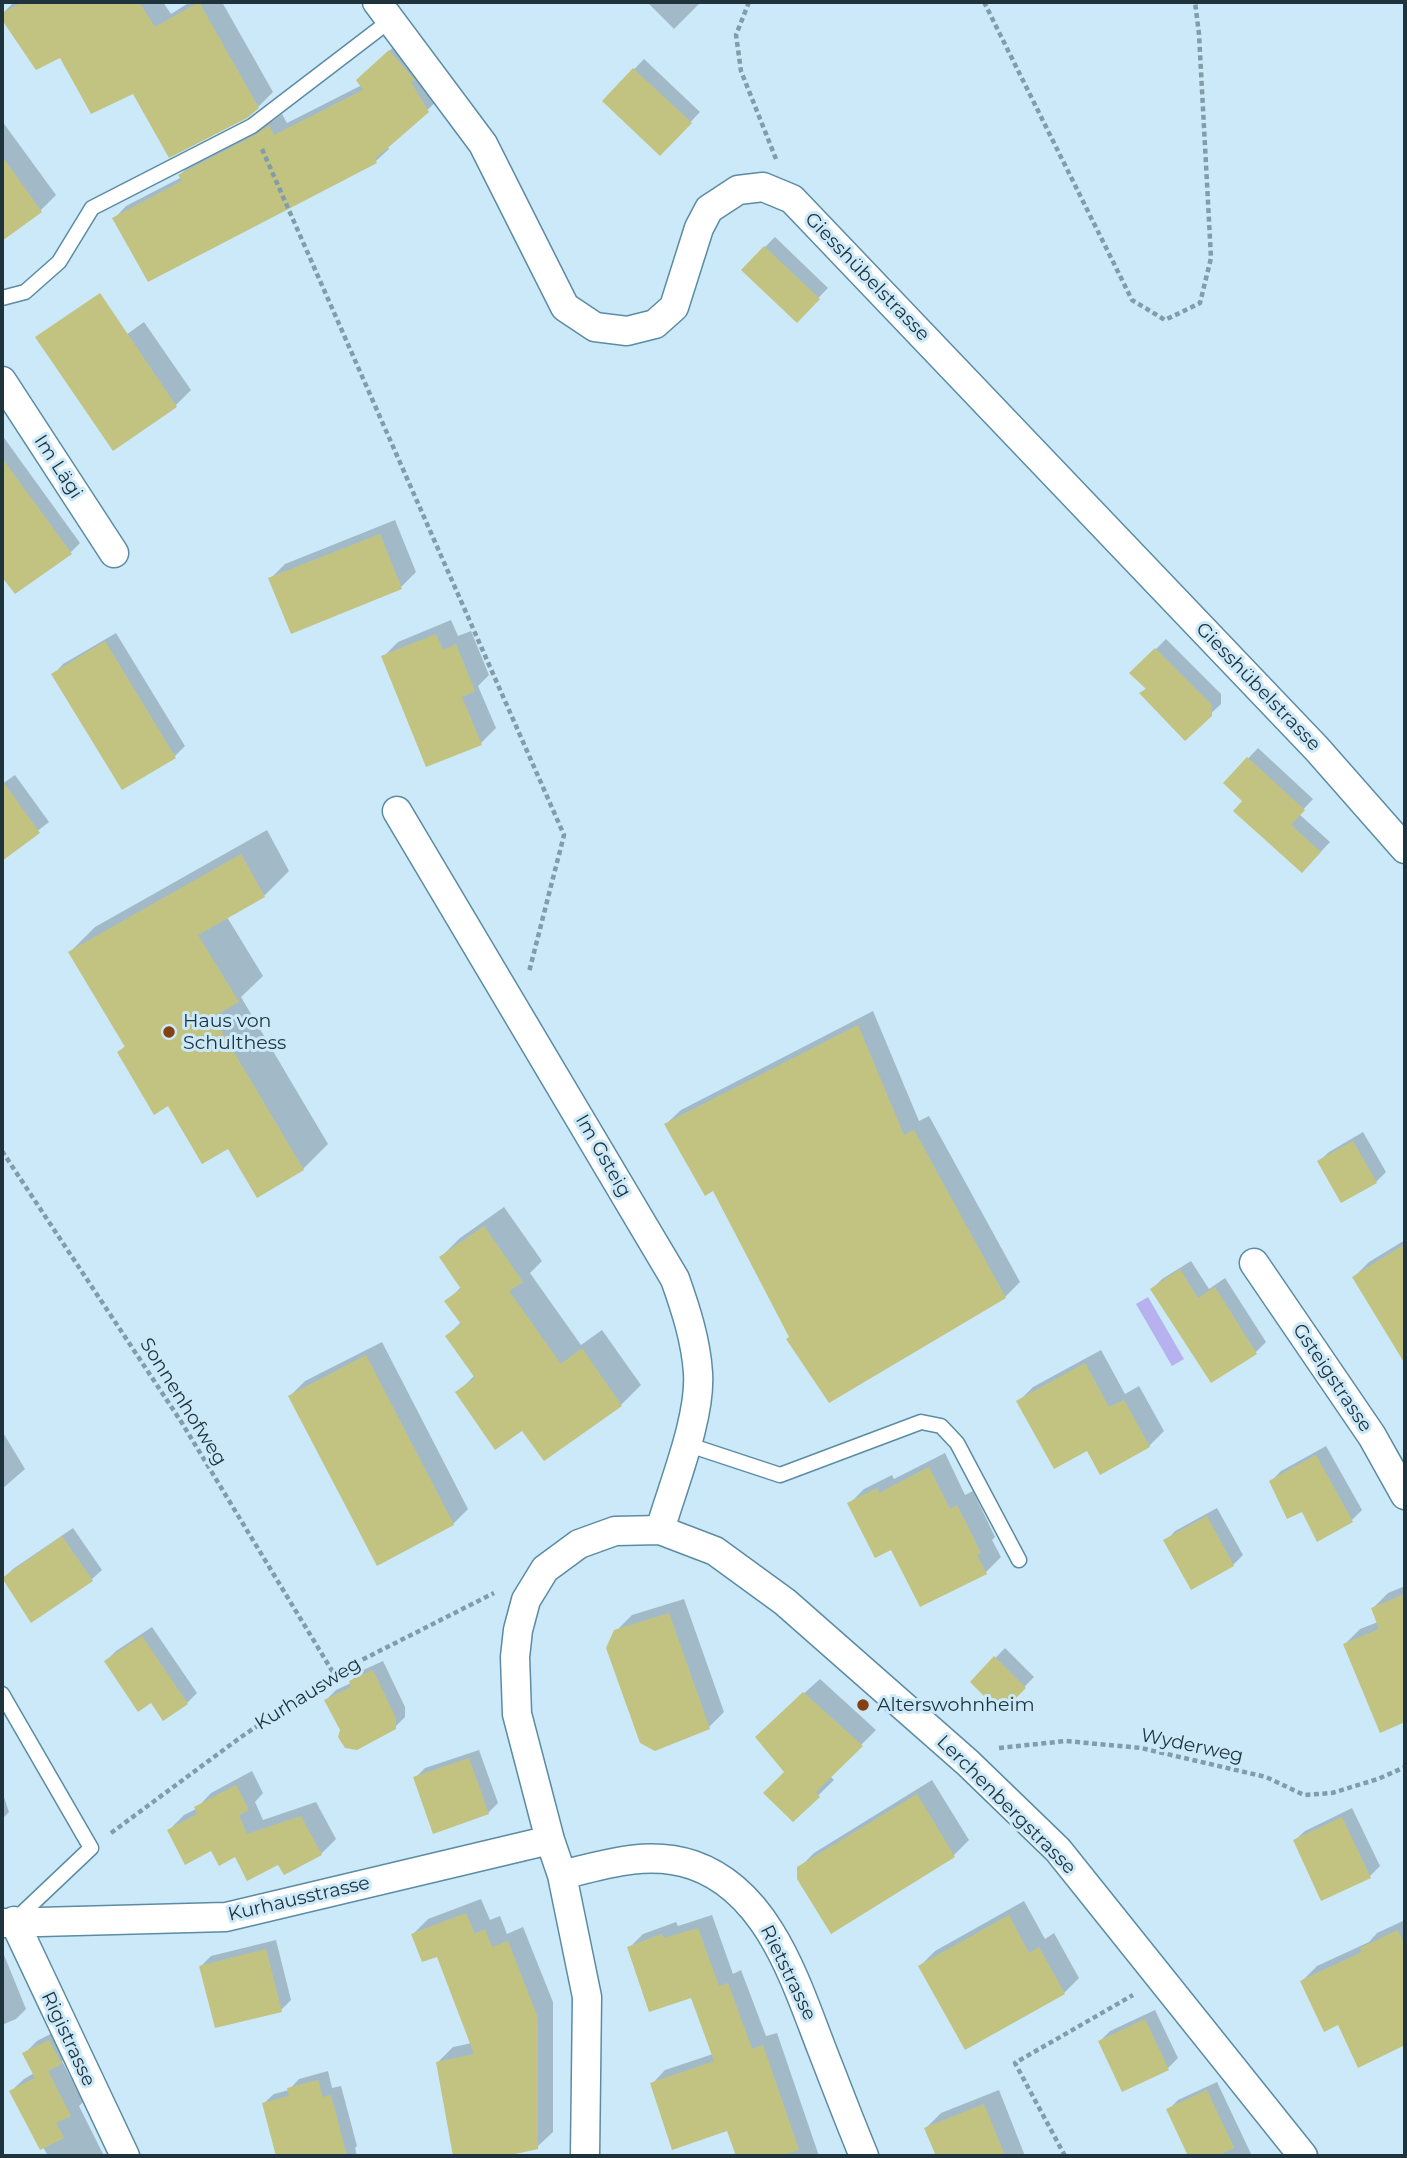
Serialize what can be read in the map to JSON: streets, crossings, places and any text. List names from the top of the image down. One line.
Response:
{"streets":{"street":["Giesshübelstrasse","Im Lägi","Im Gsteig","Gsteigstrasse","Lerchenbergstrasse","Kurhausstrasse","Rietstrasse","Rigistrasse"],"path":["Sonnenhofweg","Kurhausweg","Wyderweg"]},"crossings":[["Im Gsteig","Lerchenbergstrasse"],["Sonnenhofweg","Kurhausweg"],["Wyderweg","Lerchenbergstrasse"],["Lerchenbergstrasse","Kurhausstrasse"],["Lerchenbergstrasse","Rietstrasse"],["Kurhausstrasse","Rigistrasse"]],"places":["Haus von Schulthess","Alterswohnheim"]}
